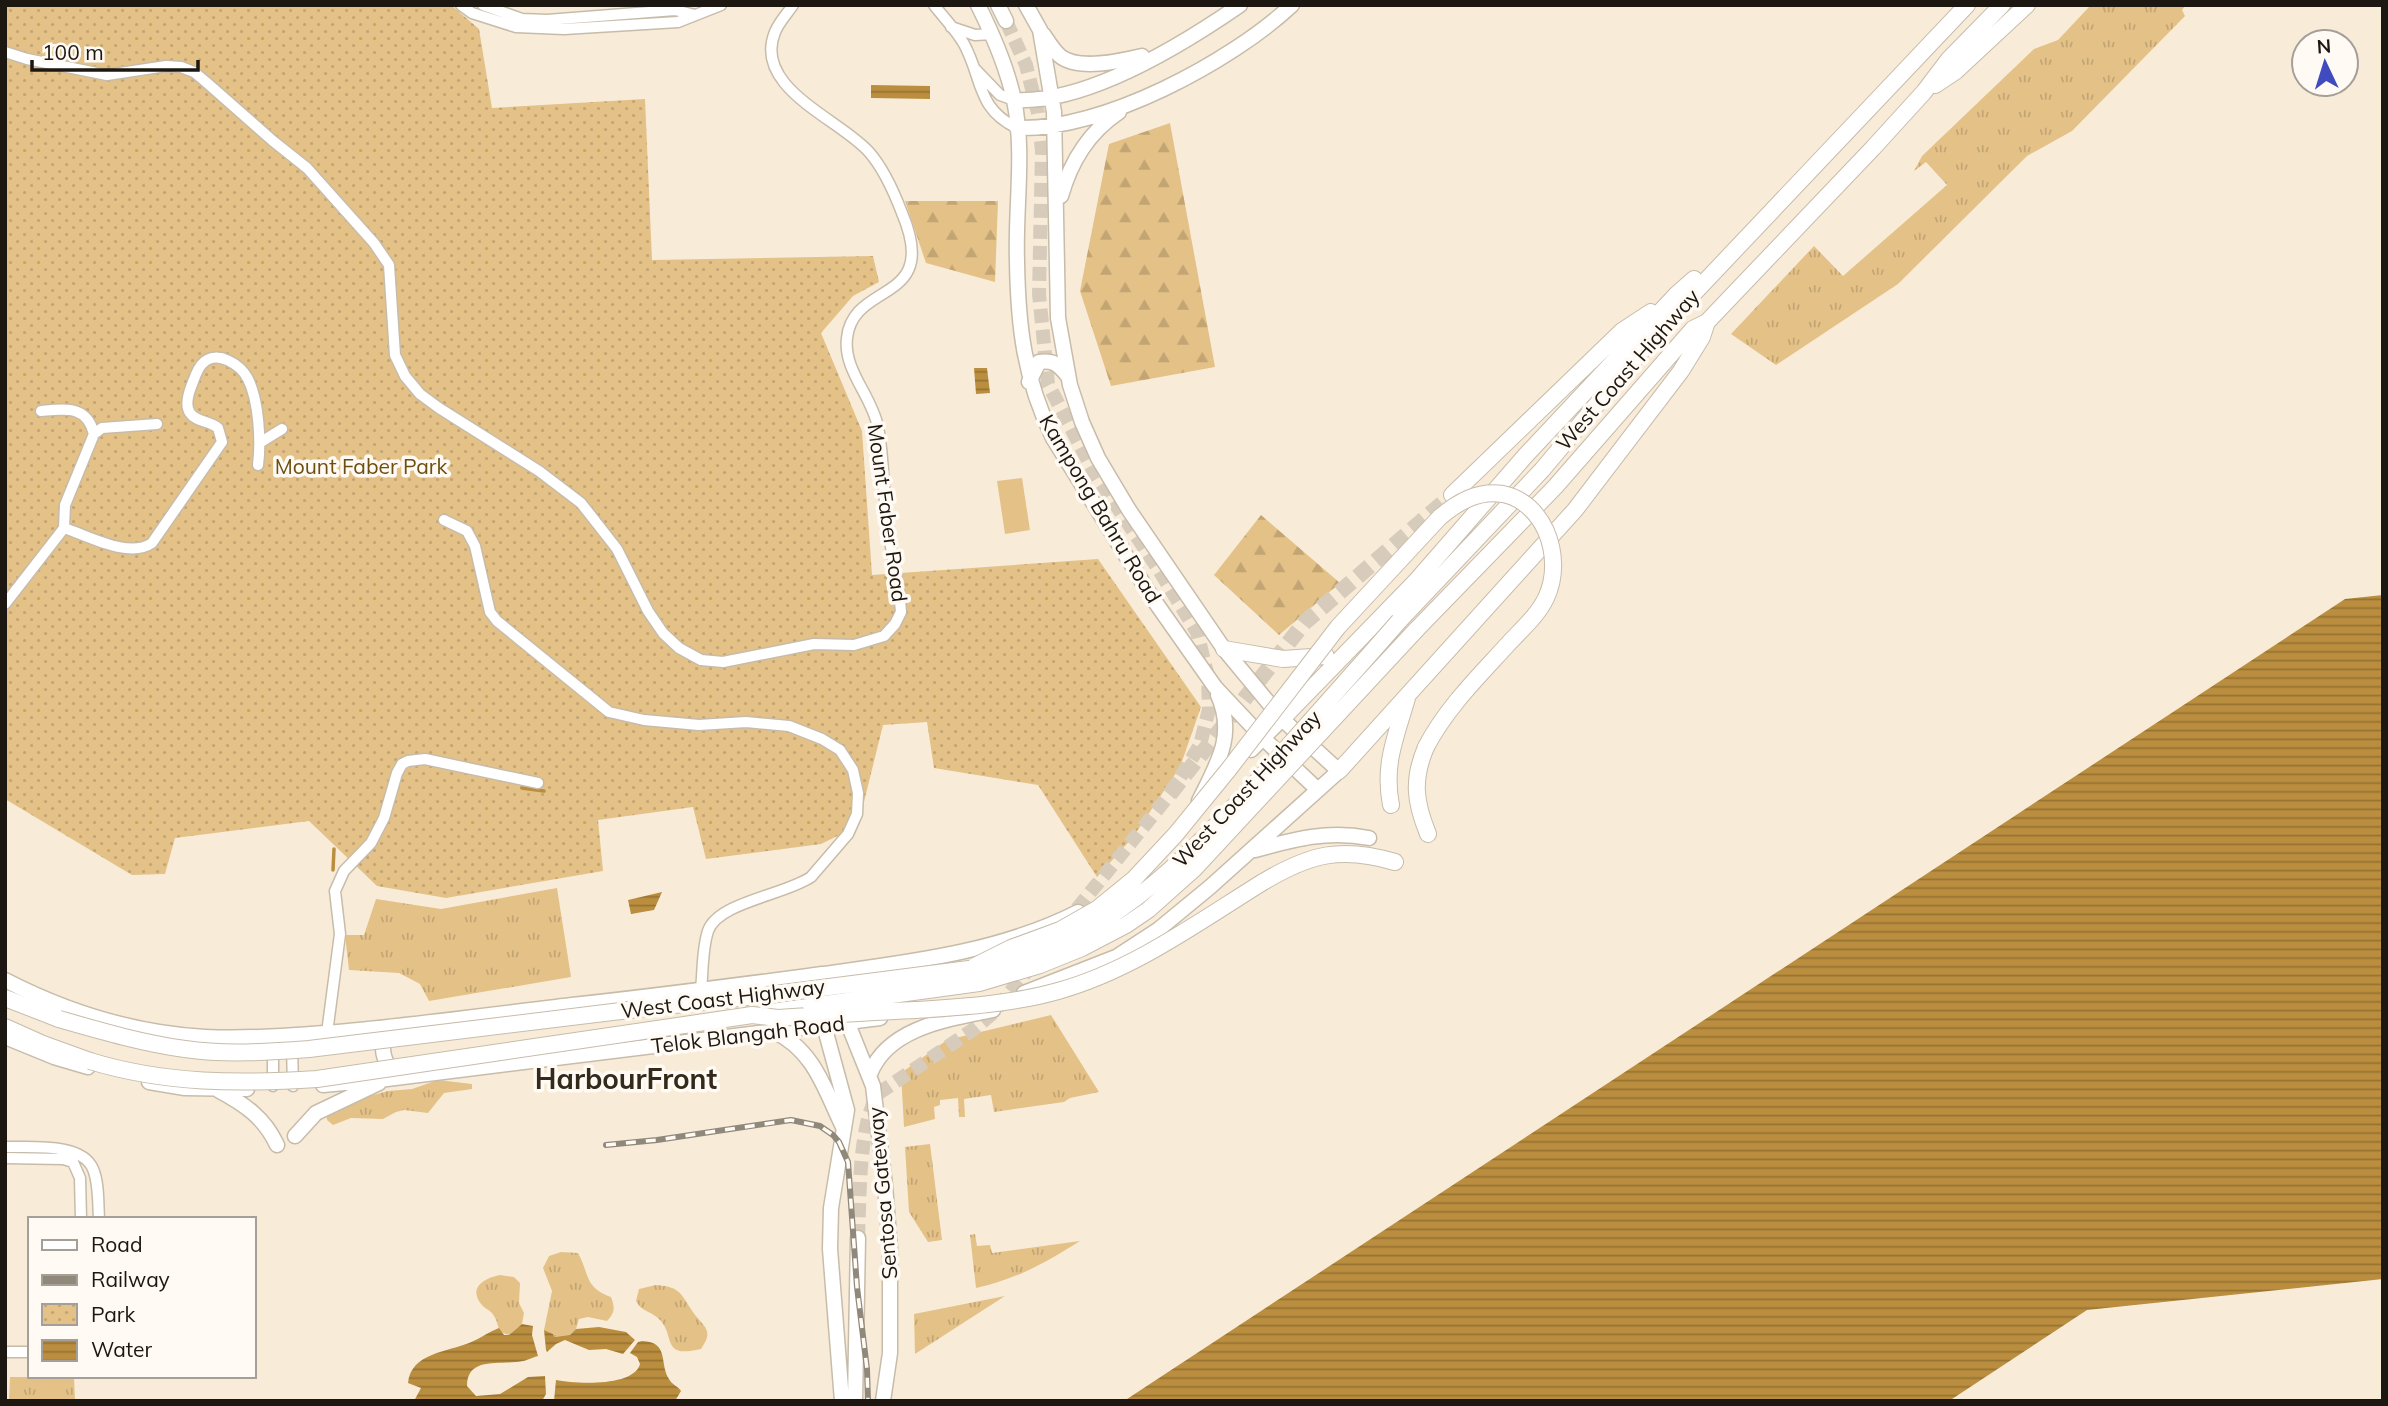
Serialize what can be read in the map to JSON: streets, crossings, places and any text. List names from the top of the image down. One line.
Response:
{"streets":{"highway":["West Coast Highway"],"main road":["Kampong Bahru Road","Telok Blangah Road","Sentosa Gateway"],"street":["Mount Faber Road"]},"crossings":[["Kampong Bahru Road","Telok Blangah Road"],["Telok Blangah Road","Sentosa Gateway"]],"districts":["HarbourFront"],"parks":["Mount Faber Park"],"legend":["Road","Railway","Park","Water"],"scale_bar":"100 m","north":"top"}
